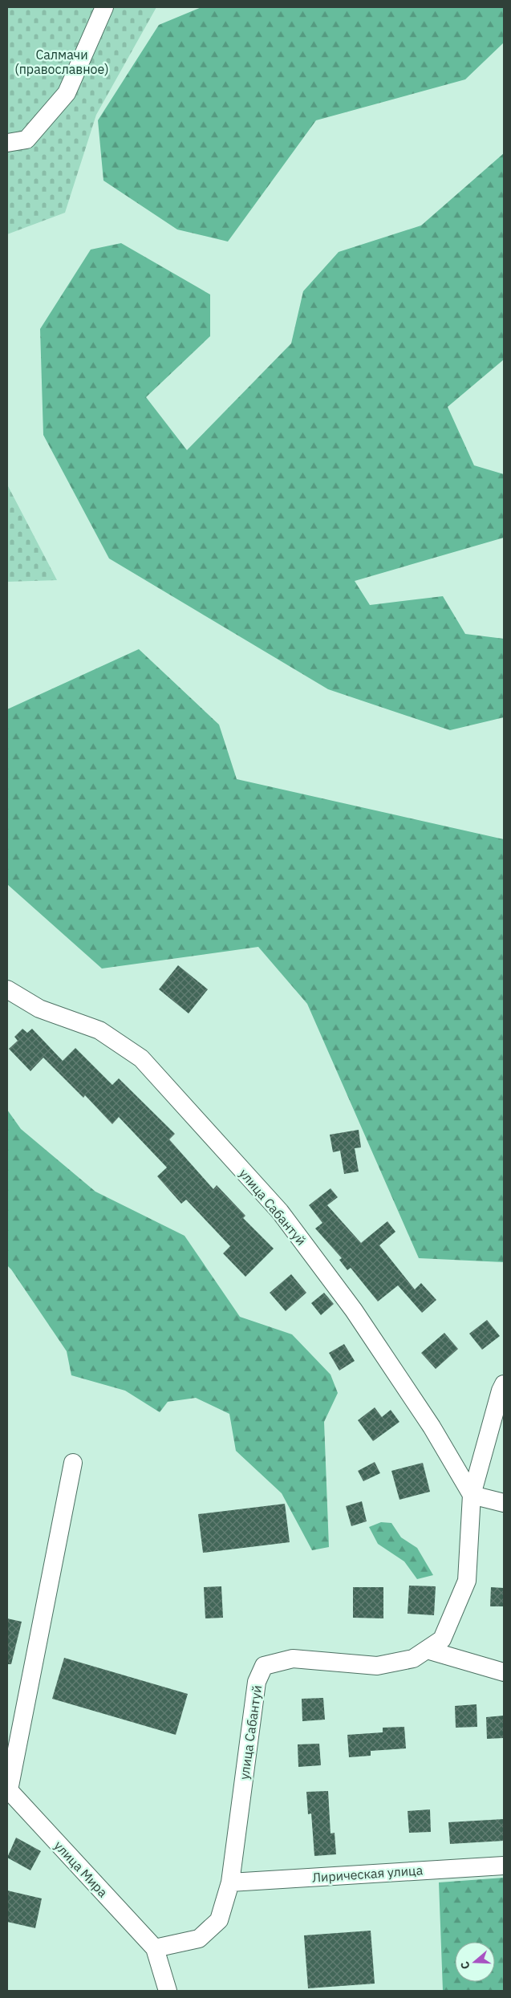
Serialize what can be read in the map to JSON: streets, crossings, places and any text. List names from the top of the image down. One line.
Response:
{"streets":{"street":["улица Сабантуй","улица Мира","Лирическая улица"]},"crossings":[["улица Сабантуй","улица Мира"],["улица Сабантуй","Лирическая улица"]],"parks":["Салмачи (православное)"],"north":"left"}
